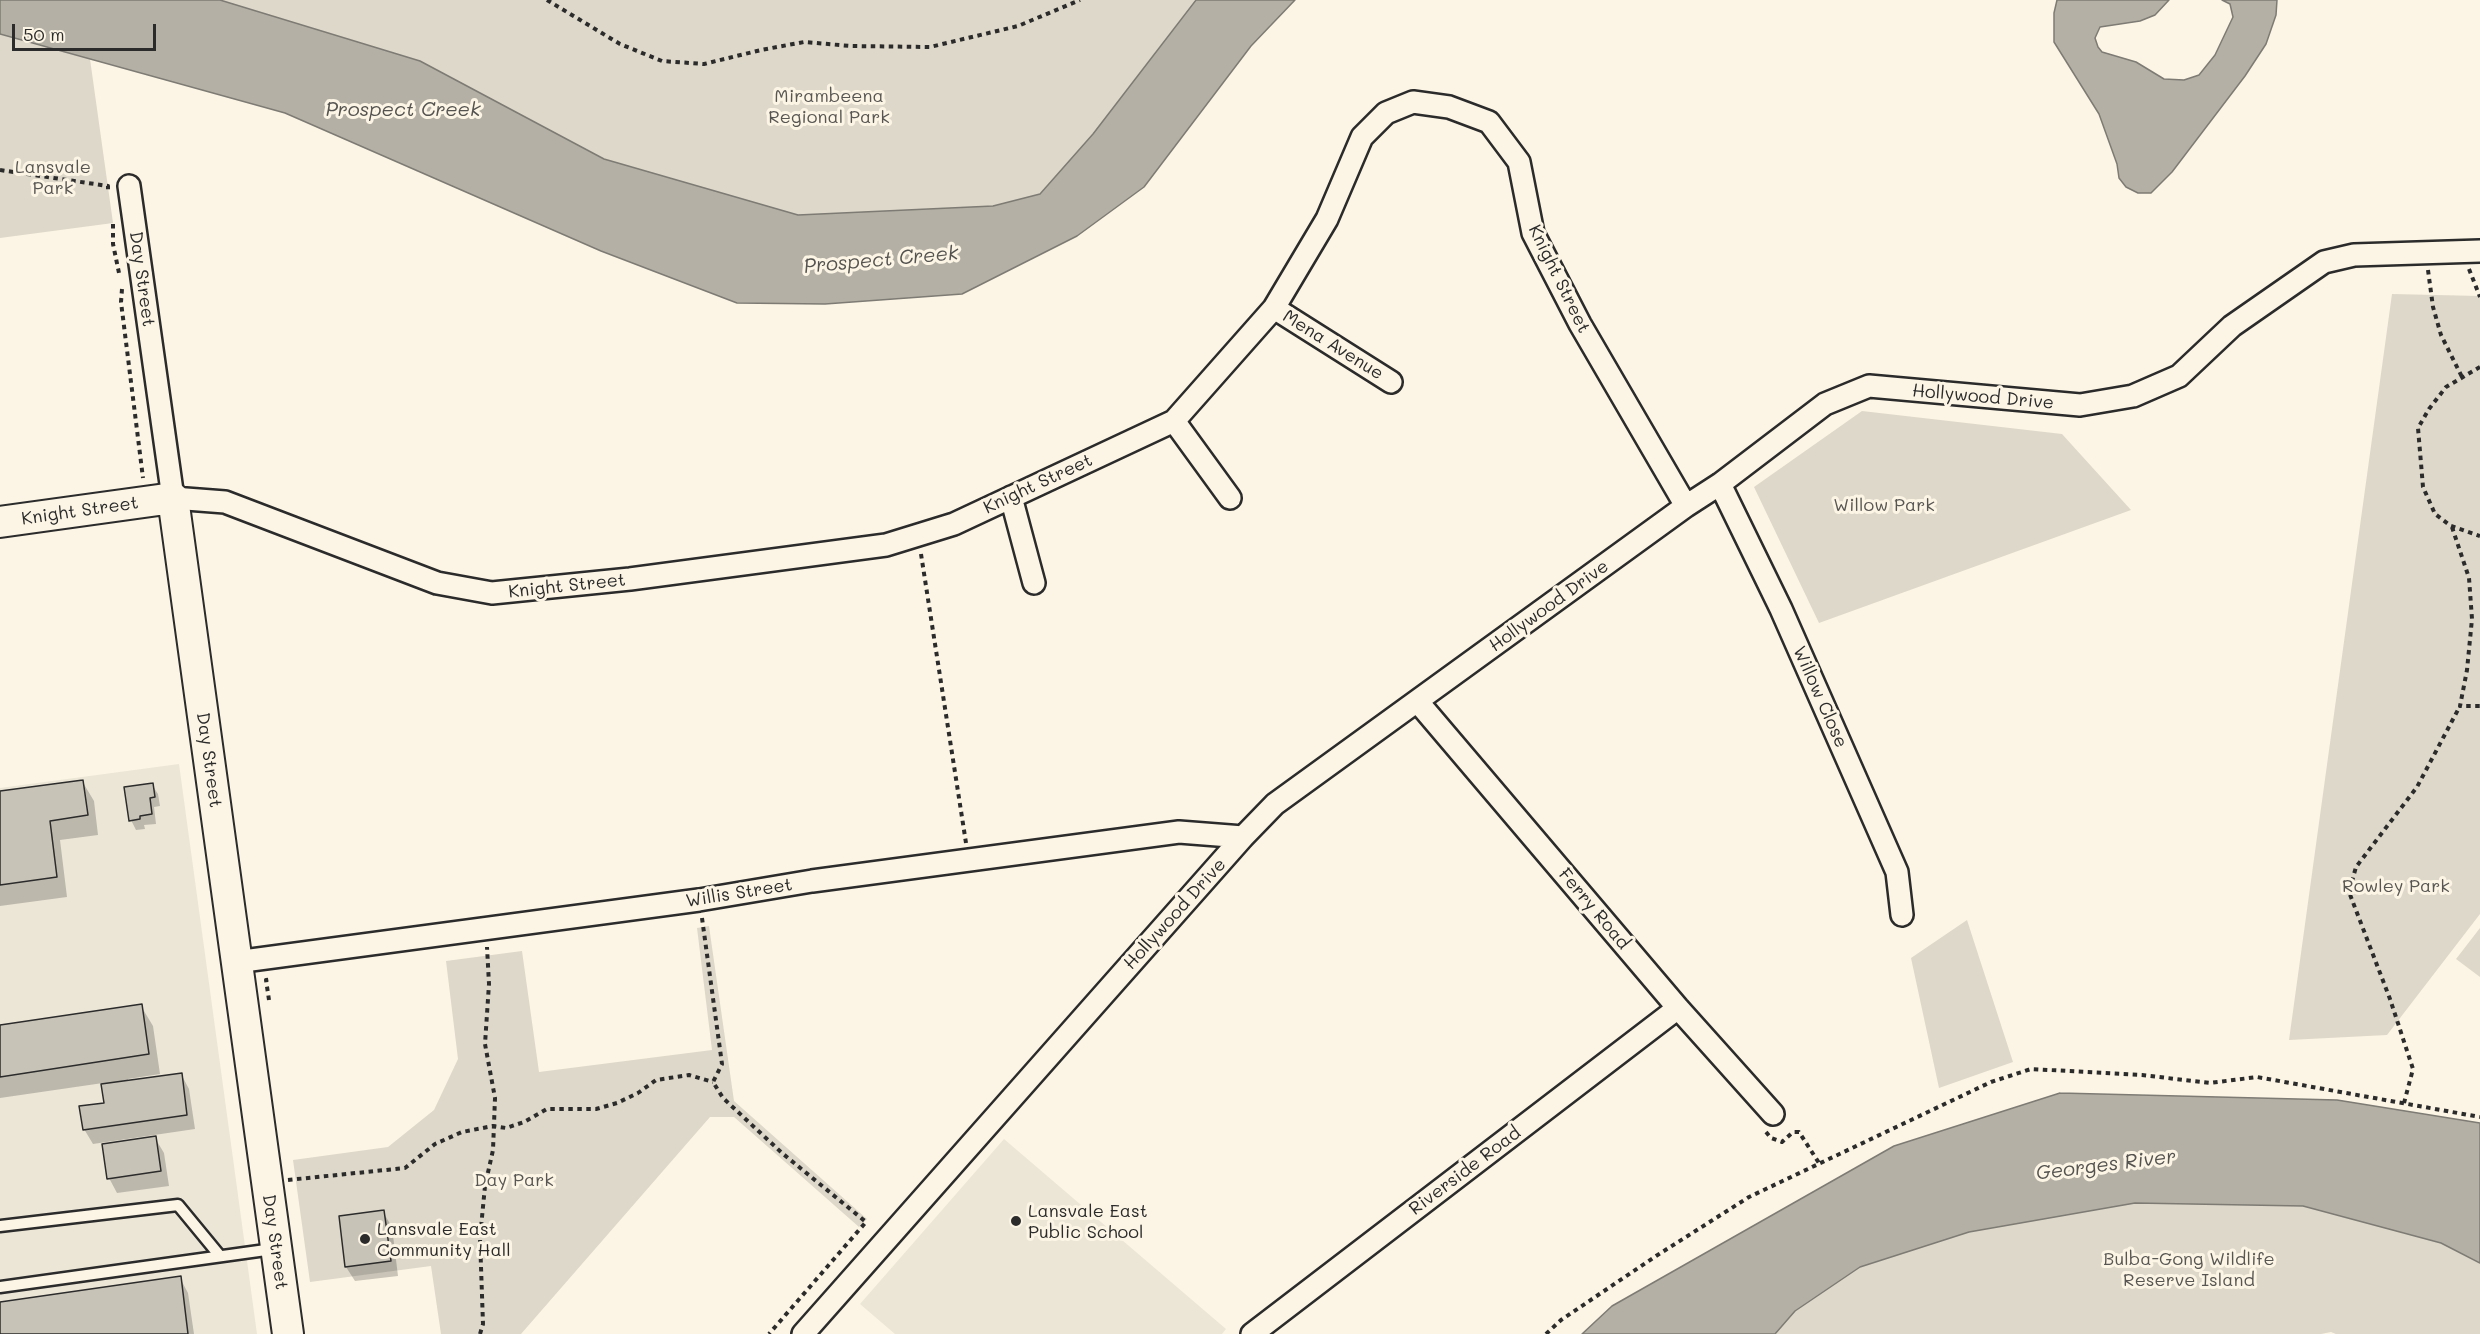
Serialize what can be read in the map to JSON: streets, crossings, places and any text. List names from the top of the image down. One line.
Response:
{"streets":{"street":["Day Street","Knight Street","Mena Avenue","Hollywood Drive","Willow Close","Willis Street","Ferry Road","Riverside Road"]},"crossings":[["Day Street","Knight Street"],["Day Street","Willis Street"],["Knight Street","Mena Avenue"],["Knight Street","Hollywood Drive"],["Hollywood Drive","Willow Close"],["Hollywood Drive","Willis Street"],["Hollywood Drive","Ferry Road"],["Ferry Road","Riverside Road"]],"water":["Prospect Creek","Georges River"],"parks":["Mirambeena Regional Park","Lansvale Park","Willow Park","Rowley Park","Day Park","Bulba-Gong Wildlife Reserve Island"],"places":["Lansvale East Public School","Lansvale East Community Hall"],"scale_bar":"50 m"}
